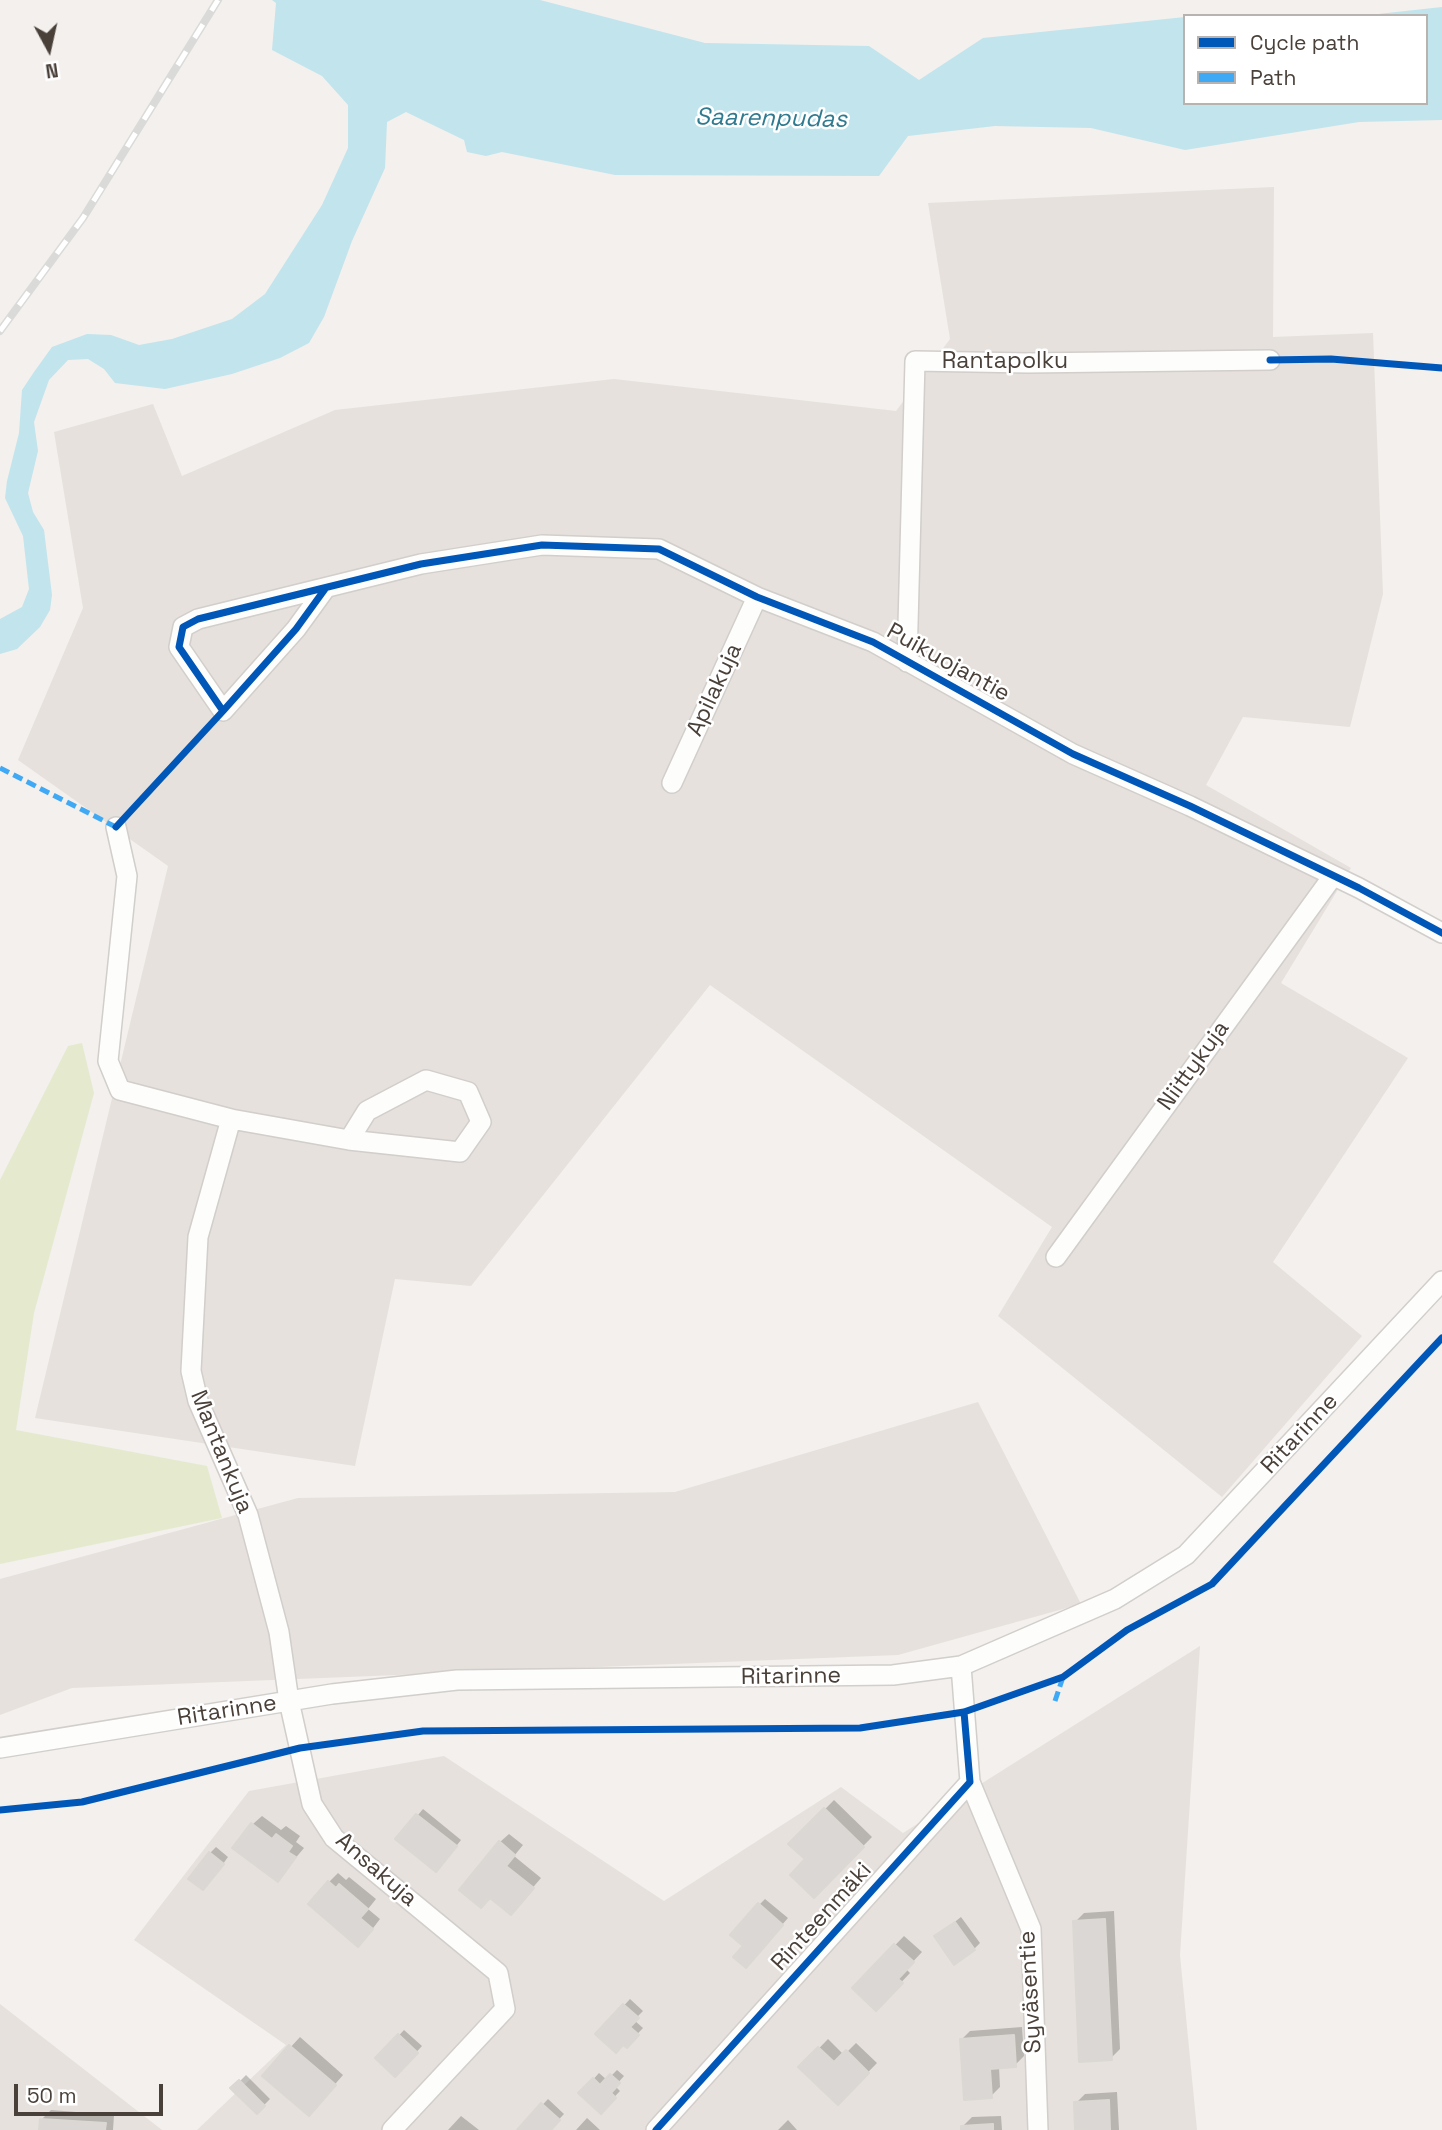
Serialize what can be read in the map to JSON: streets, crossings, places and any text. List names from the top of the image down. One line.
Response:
{"streets":{"street":["Rantapolku","Puikuojantie","Apilakuja","Niittykuja","Ritarinne","Mantankuja","Ansakuja","Rinteenmäki","Syväsentie"]},"crossings":[["Rantapolku","Puikuojantie"],["Puikuojantie","Apilakuja"],["Puikuojantie","Niittykuja"],["Ritarinne","Mantankuja"],["Ritarinne","Ansakuja"],["Mantankuja","Ansakuja"],["Rinteenmäki","Syväsentie"]],"water":["Saarenpudas"],"legend":["Cycle path","Path"],"scale_bar":"50 m","north":"bottom"}
